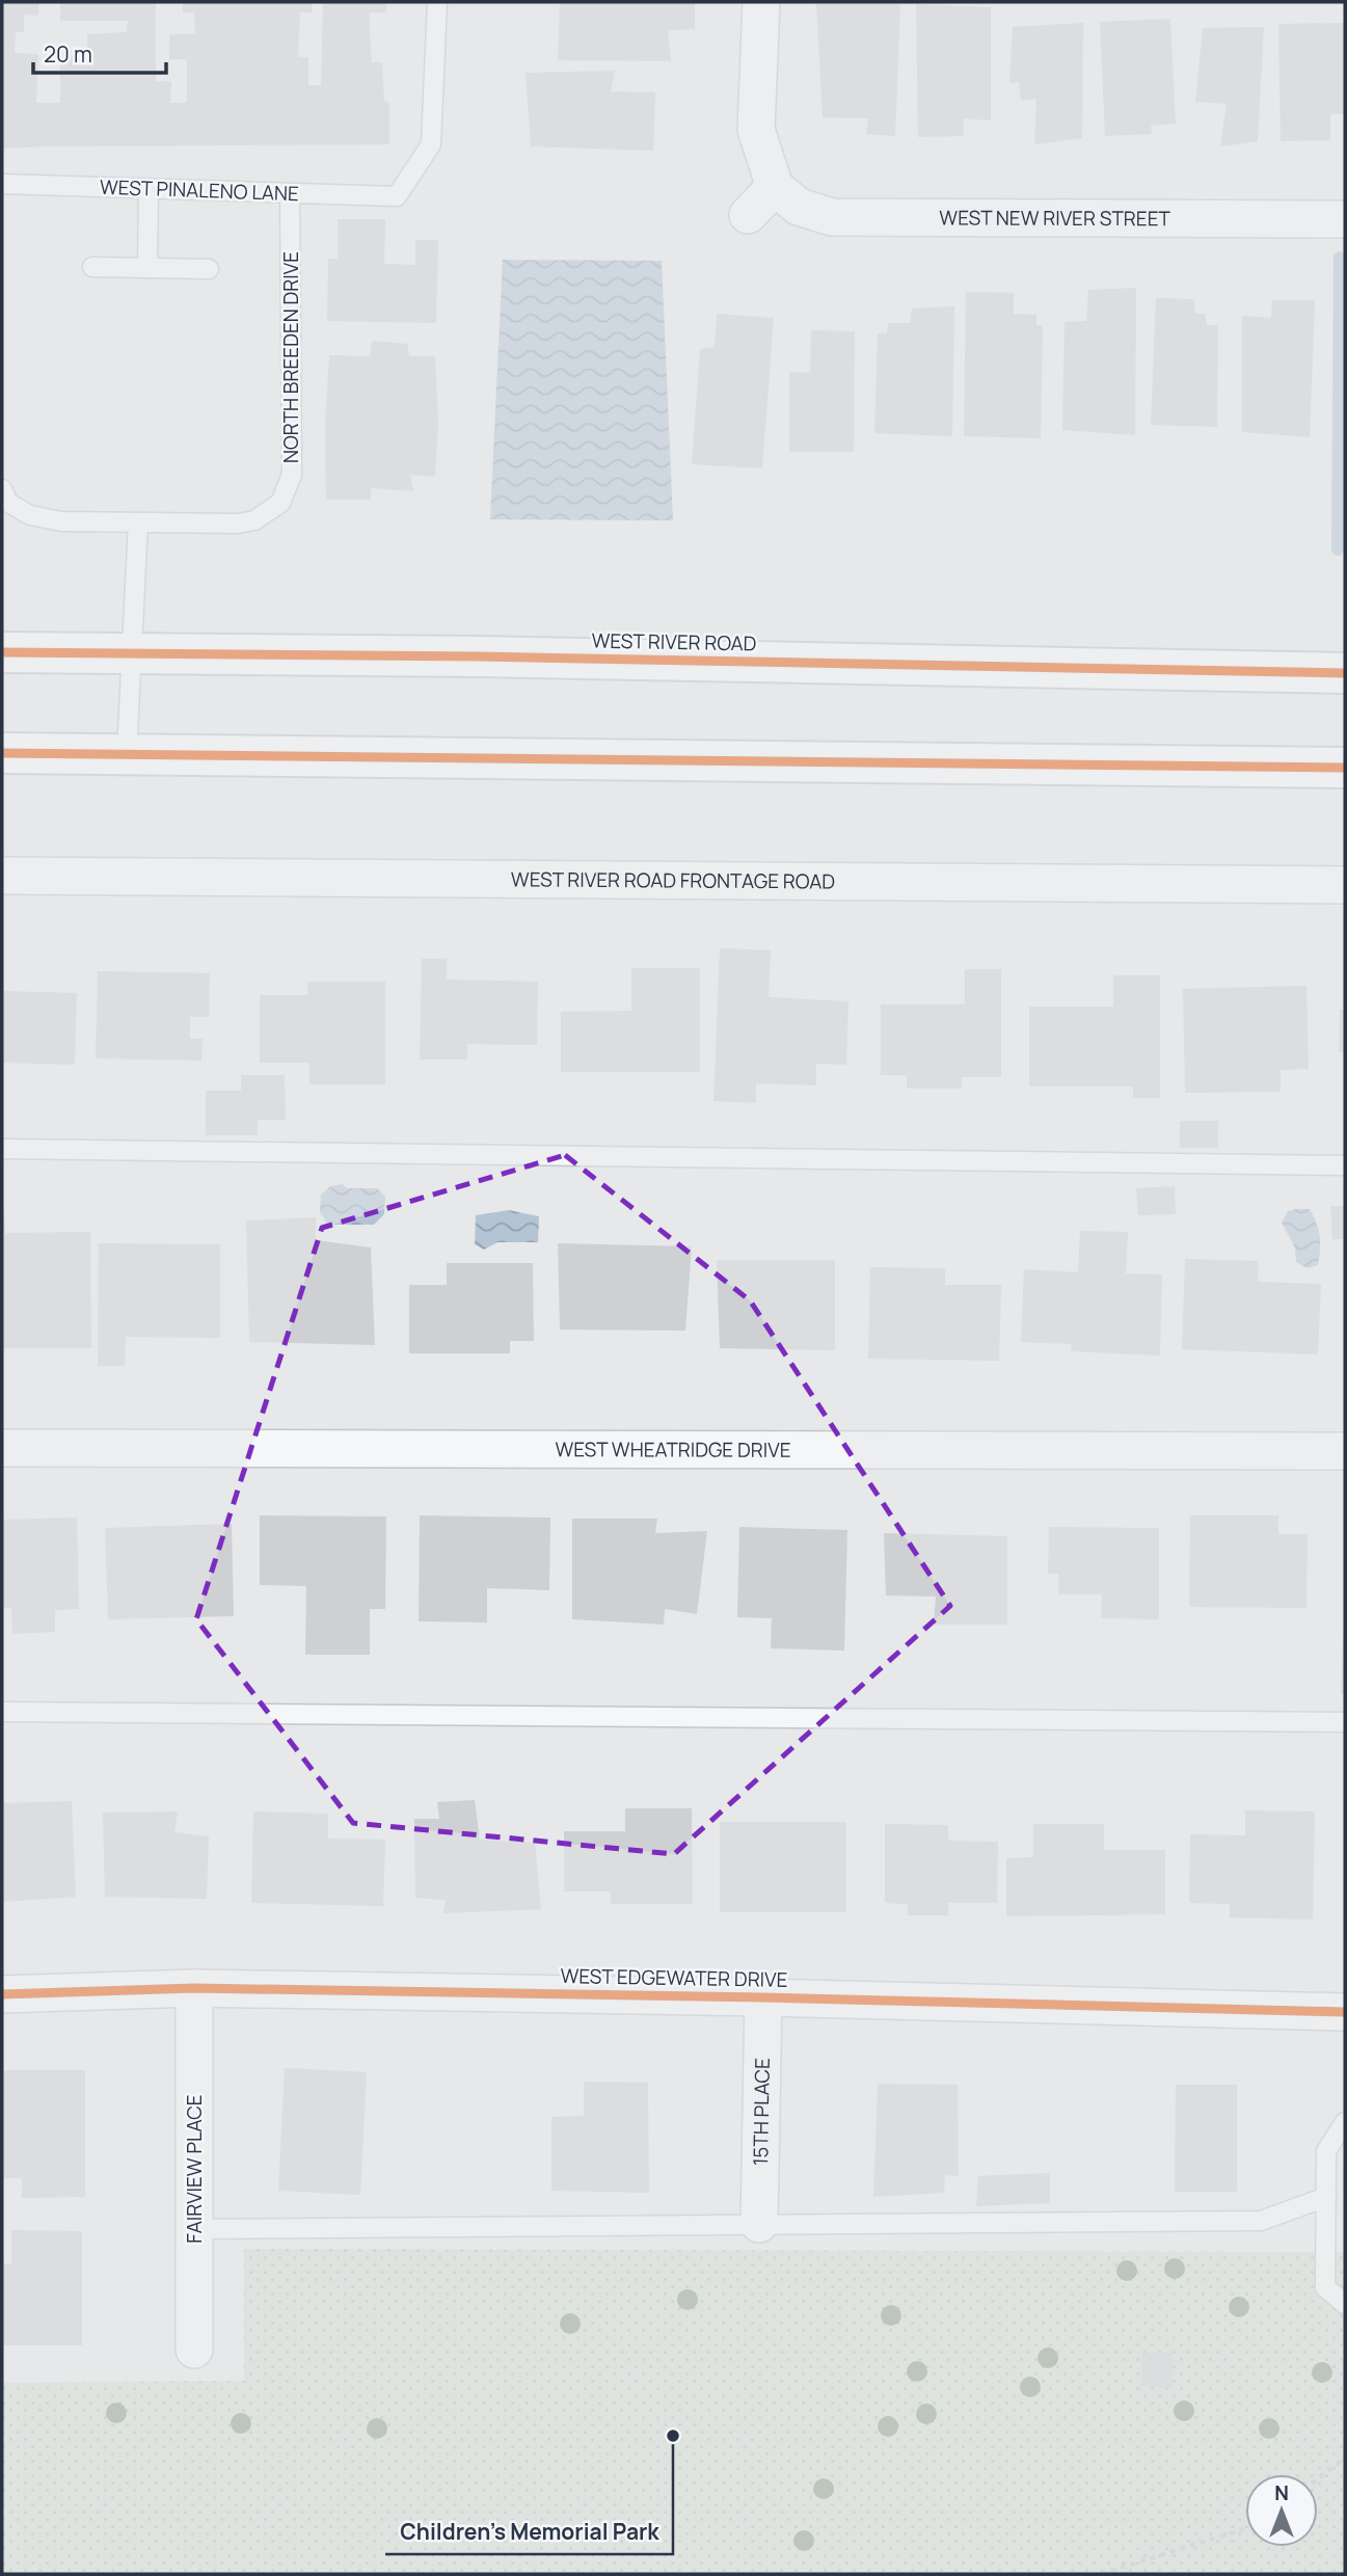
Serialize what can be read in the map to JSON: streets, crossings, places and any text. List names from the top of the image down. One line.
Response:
{"streets":{"main road":["WEST RIVER ROAD"],"street":["WEST NEW RIVER STREET","WEST RIVER ROAD FRONTAGE ROAD","WEST WHEATRIDGE DRIVE","WEST EDGEWATER DRIVE","15TH PLACE","FAIRVIEW PLACE"],"lane":["WEST PINALENO LANE","NORTH BREEDEN DRIVE"]},"crossings":[["WEST PINALENO LANE","NORTH BREEDEN DRIVE"],["WEST EDGEWATER DRIVE","15TH PLACE"],["WEST EDGEWATER DRIVE","FAIRVIEW PLACE"]],"places":["Children's Memorial Park"],"scale_bar":"20 m","north":"top"}
